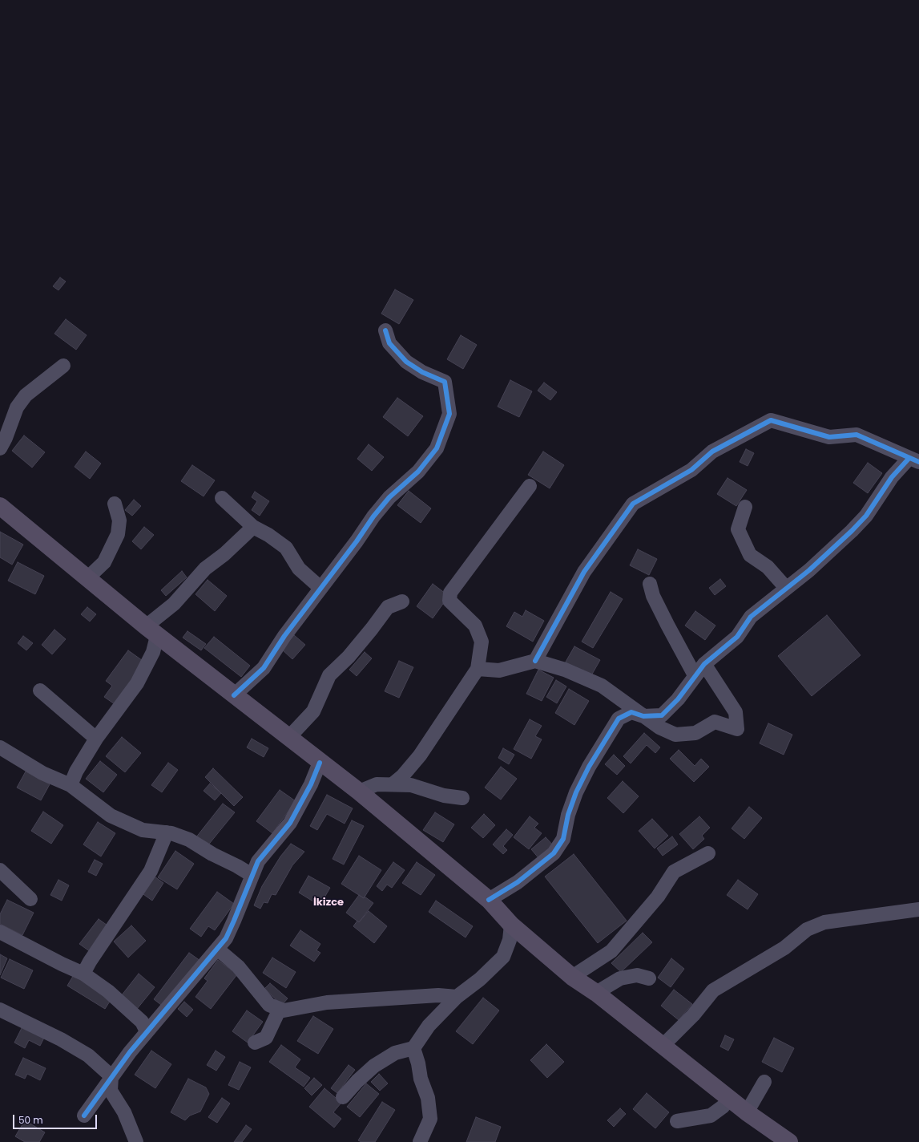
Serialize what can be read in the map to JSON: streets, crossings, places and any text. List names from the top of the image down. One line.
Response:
{"districts":["İkizce"],"scale_bar":"50 m"}
